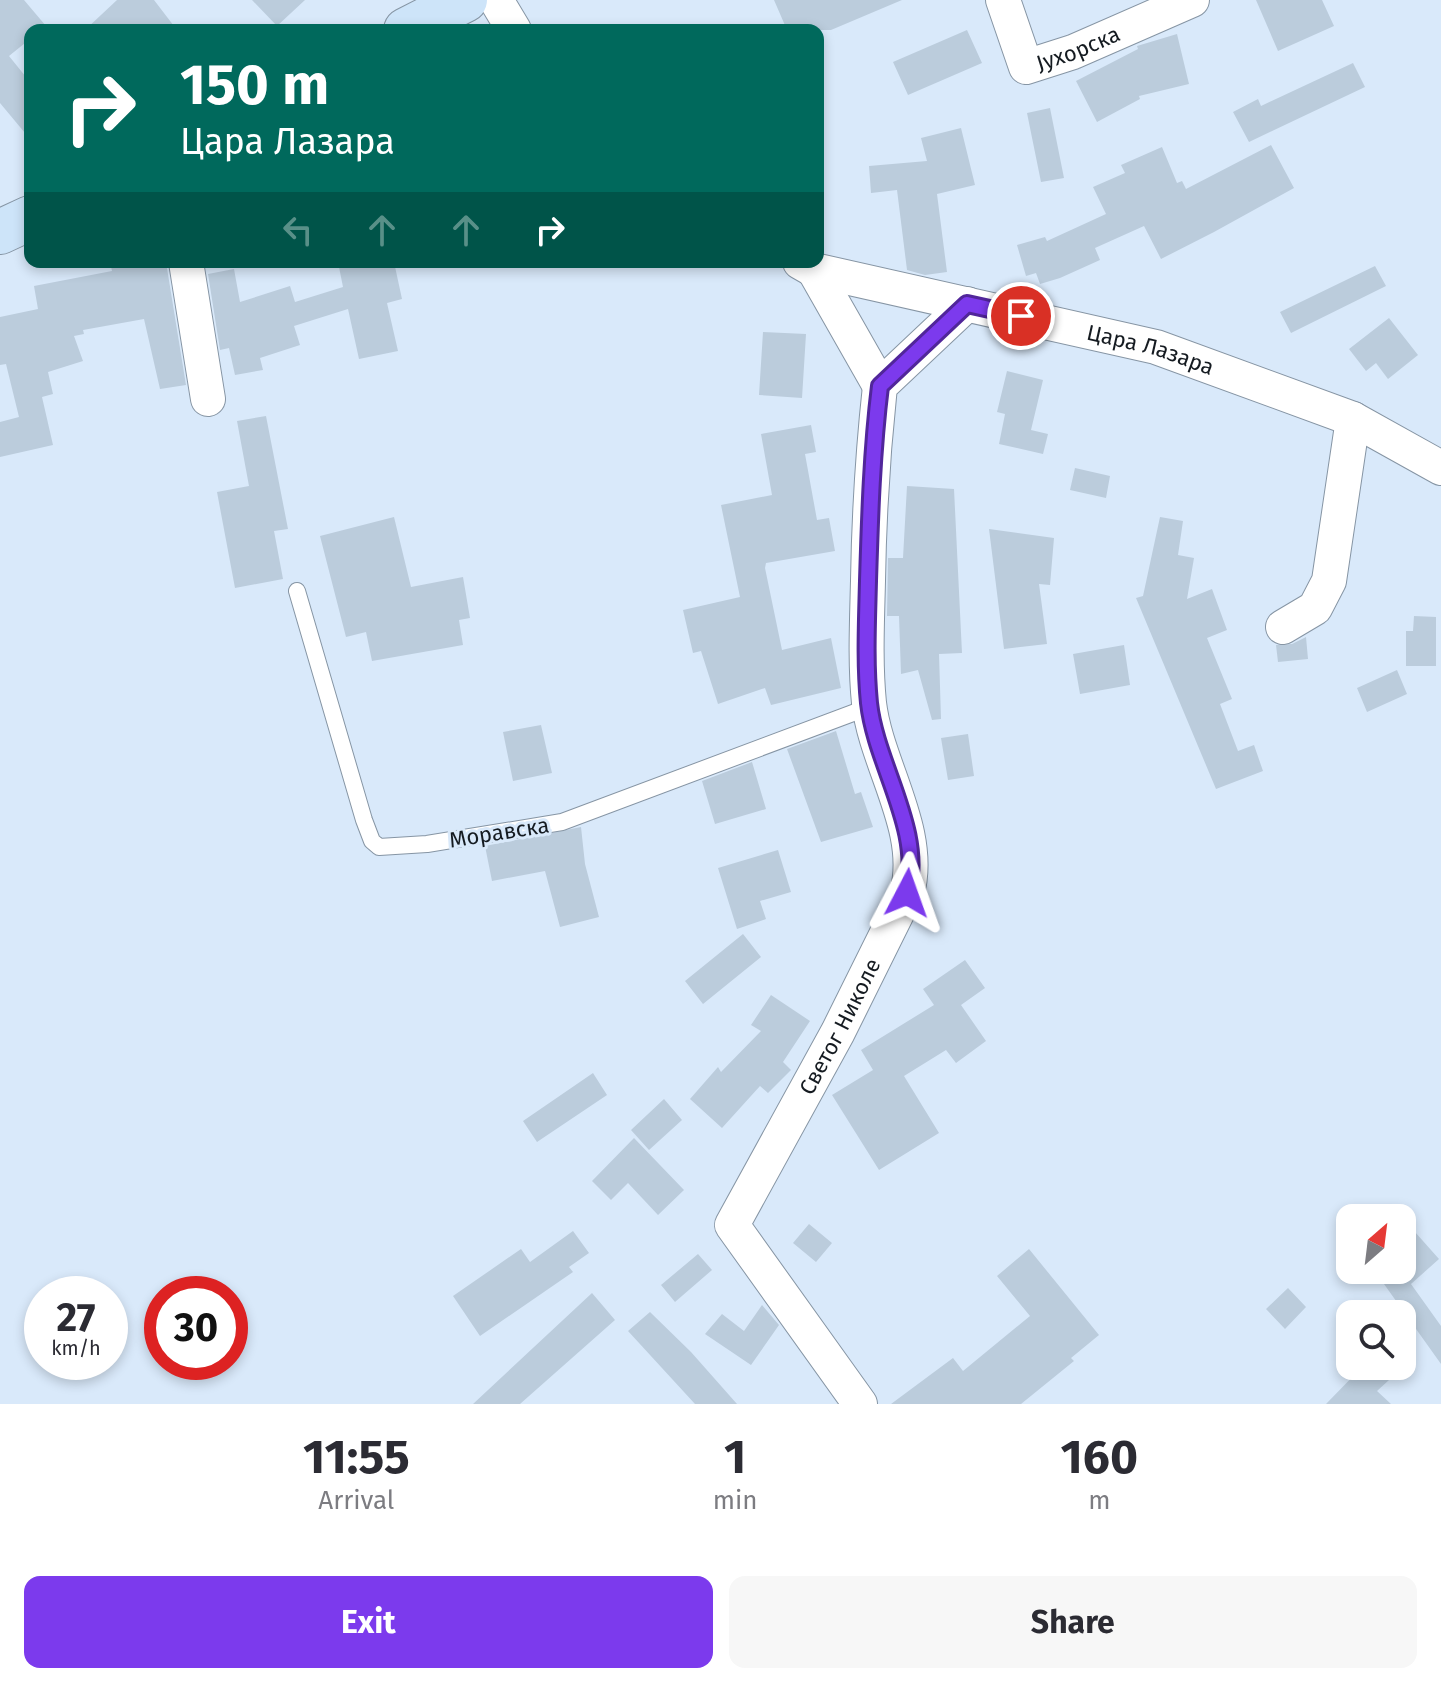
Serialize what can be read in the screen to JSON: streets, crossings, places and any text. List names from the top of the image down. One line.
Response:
{"streets":{"street":["Јухорска","Цара Лазара","Светог Николе"],"lane":["Моравска"]},"crossings":[["Моравска","Светог Николе"]],"north":"top right","page":{"turn":["150 m","Цара Лазара"],"speed":"27 km/h","limit":"30","eta":["11:55","Arrival","1","min","160","m"],"buttons":["Exit","Share"]}}
